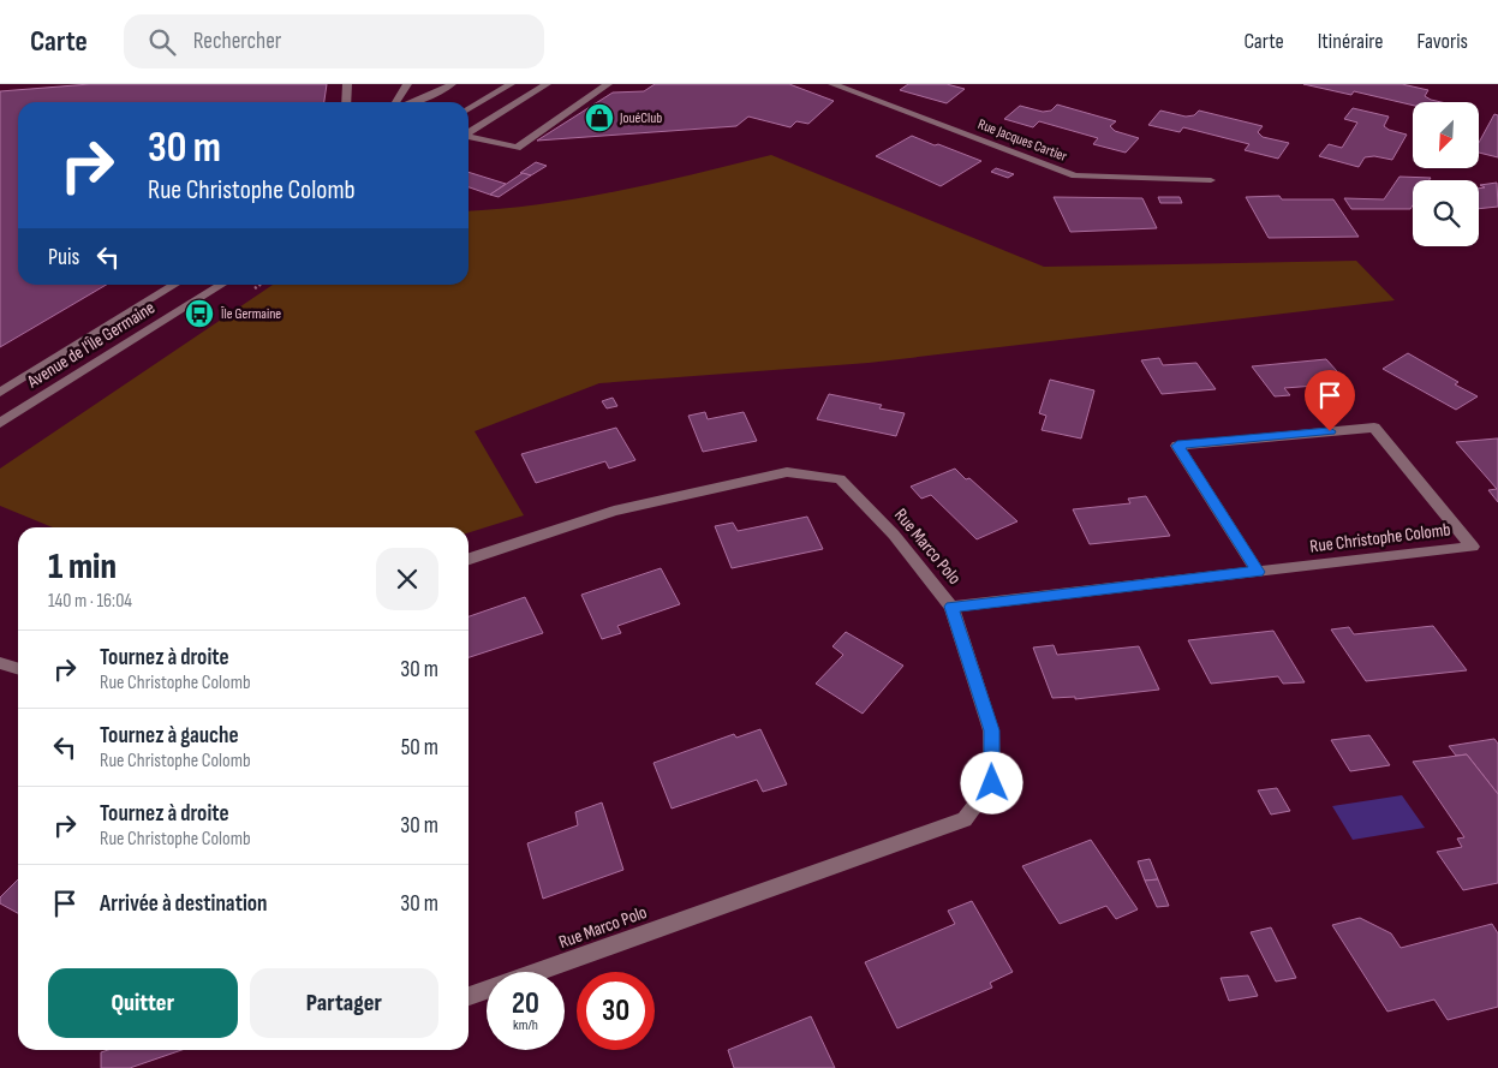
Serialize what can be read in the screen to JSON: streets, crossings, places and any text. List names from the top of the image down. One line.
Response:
{"streets":{"street":["Rue Jacques Cartier","Avenue de l'Île Germaine","Rue Christophe Colomb","Rue Marco Polo"]},"crossings":[["Rue Christophe Colomb","Rue Marco Polo"]],"places":{"shop":["JouéClub"],"bus stop":["Île Germaine"]},"north":"bottom left","page":{"header":"Carte","search":"Rechercher","nav":["Carte","Itinéraire","Favoris"],"turn":["30 m","Rue Christophe Colomb"],"then":"Puis","heading":["1 min","140 m · 16:04"],"list":[{"name":"Tournez à droite","note":"Rue Christophe Colomb","value":"30 m"},{"name":"Tournez à gauche","note":"Rue Christophe Colomb","value":"50 m"},{"name":"Tournez à droite","note":"Rue Christophe Colomb","value":"30 m"},{"name":"Arrivée à destination","value":"30 m"}],"buttons":["Quitter","Partager"],"speed":"20 km/h","limit":"30"}}
